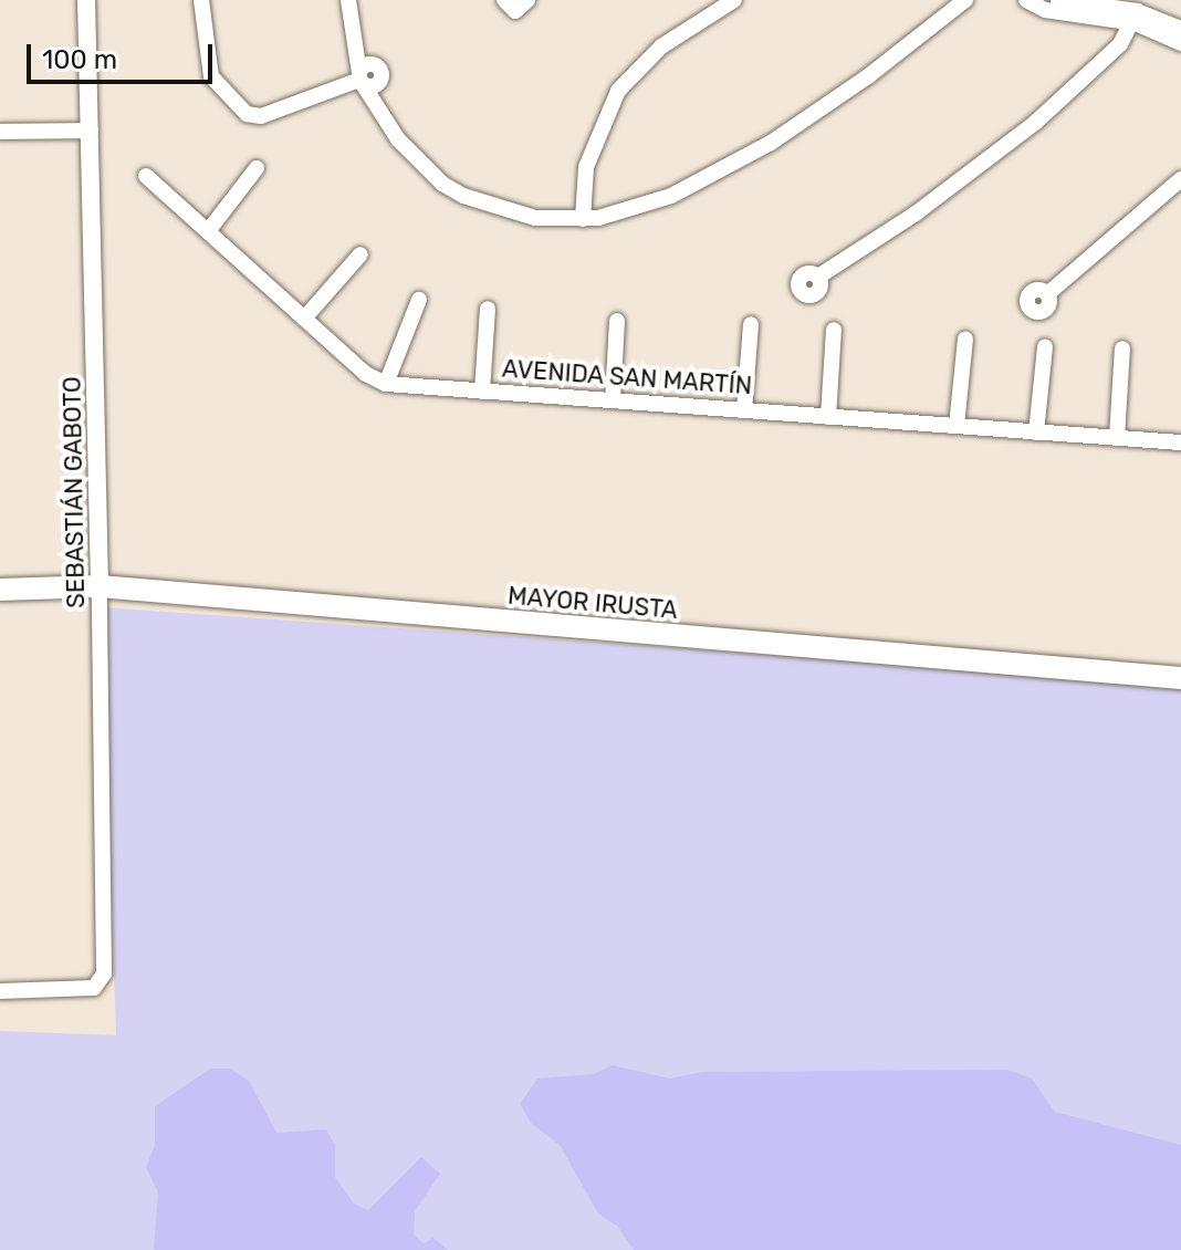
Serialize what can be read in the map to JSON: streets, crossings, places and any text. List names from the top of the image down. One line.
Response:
{"streets":{"main road":["MAYOR IRUSTA"],"street":["AVENIDA SAN MARTÍN","SEBASTIÁN GABOTO"]},"crossings":[["SEBASTIÁN GABOTO","MAYOR IRUSTA"]],"scale_bar":"100 m"}
